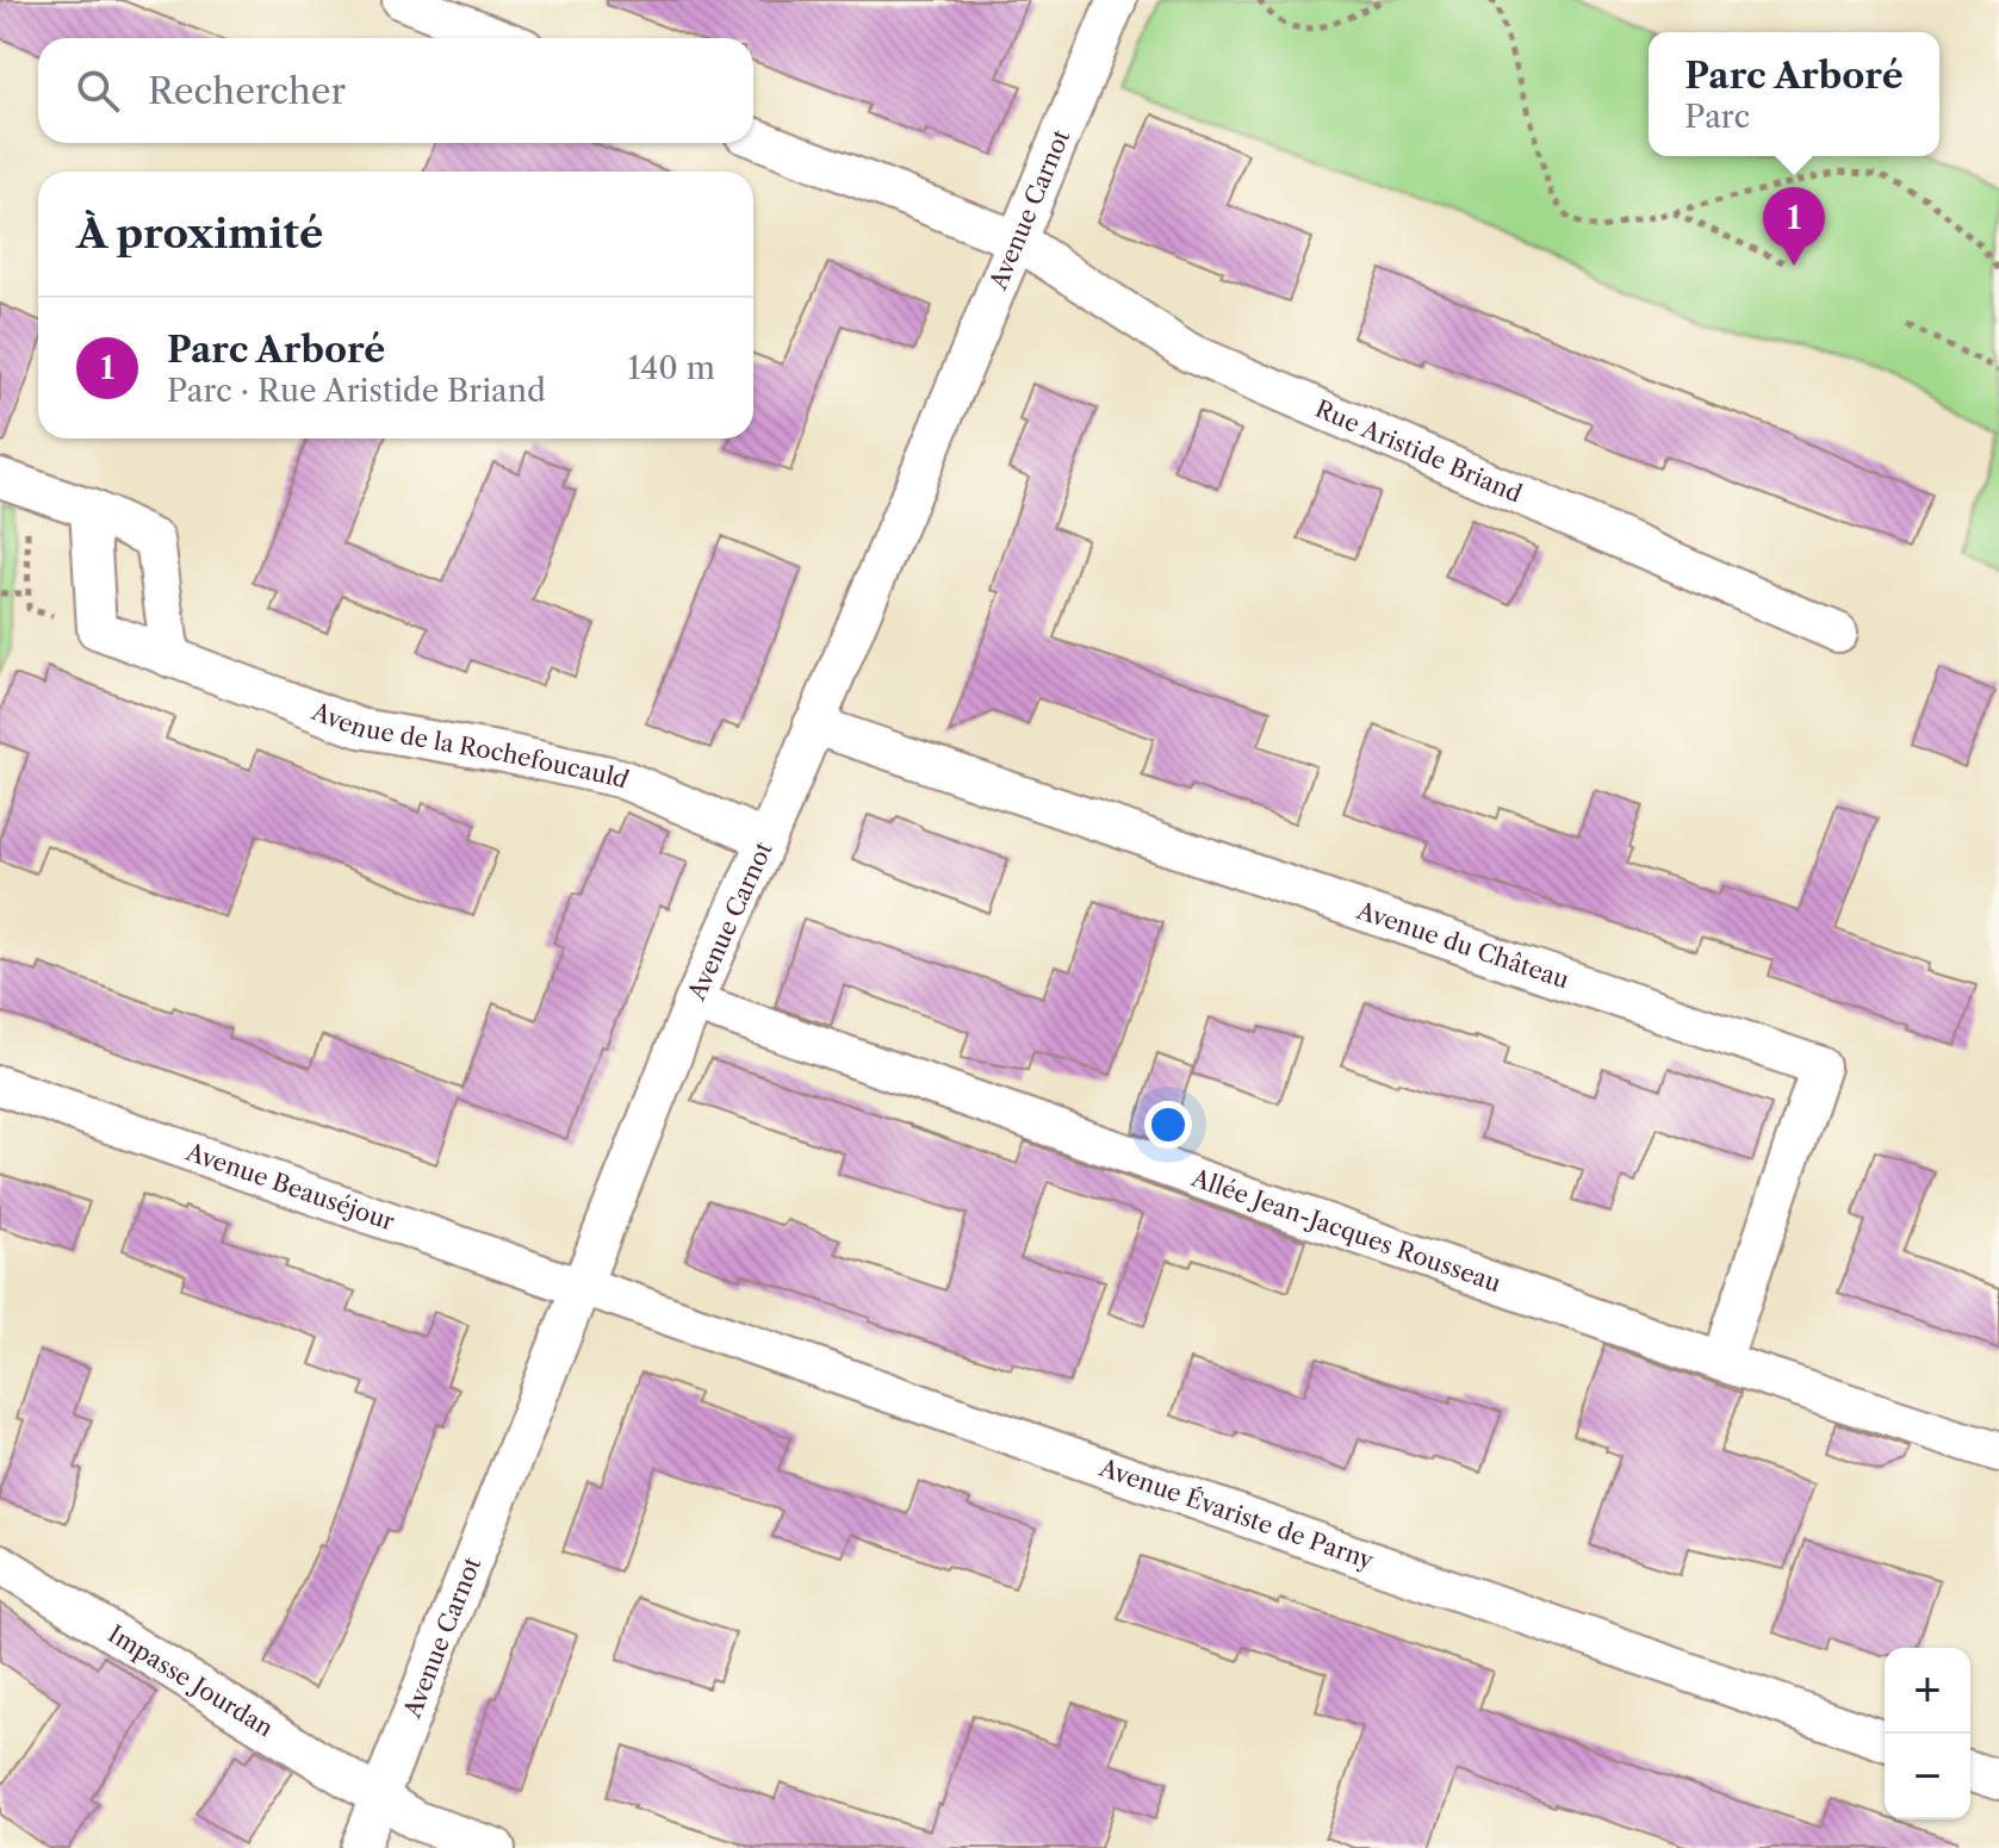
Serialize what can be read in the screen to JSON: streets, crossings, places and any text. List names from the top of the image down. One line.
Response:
{"streets":{"street":["Avenue Carnot","Rue Aristide Briand","Avenue de la Rochefoucauld","Avenue du Château","Avenue Beauséjour","Allée Jean-Jacques Rousseau","Avenue Évariste de Parny","Impasse Jourdan"]},"crossings":[["Avenue Carnot","Rue Aristide Briand"],["Avenue Carnot","Avenue de la Rochefoucauld"],["Avenue Carnot","Avenue du Château"],["Avenue Carnot","Avenue Beauséjour"],["Avenue Carnot","Allée Jean-Jacques Rousseau"],["Avenue Carnot","Avenue Évariste de Parny"],["Avenue Carnot","Impasse Jourdan"],["Avenue du Château","Allée Jean-Jacques Rousseau"],["Avenue Beauséjour","Avenue Évariste de Parny"]],"page":{"popup":["Parc Arboré","Parc"],"search":"Rechercher","heading":"À proximité","pins":"1","list":[{"mark":"1","name":"Parc Arboré","note":"Parc · Rue Aristide Briand","value":"140 m"}],"map_buttons":["+","−"]}}
